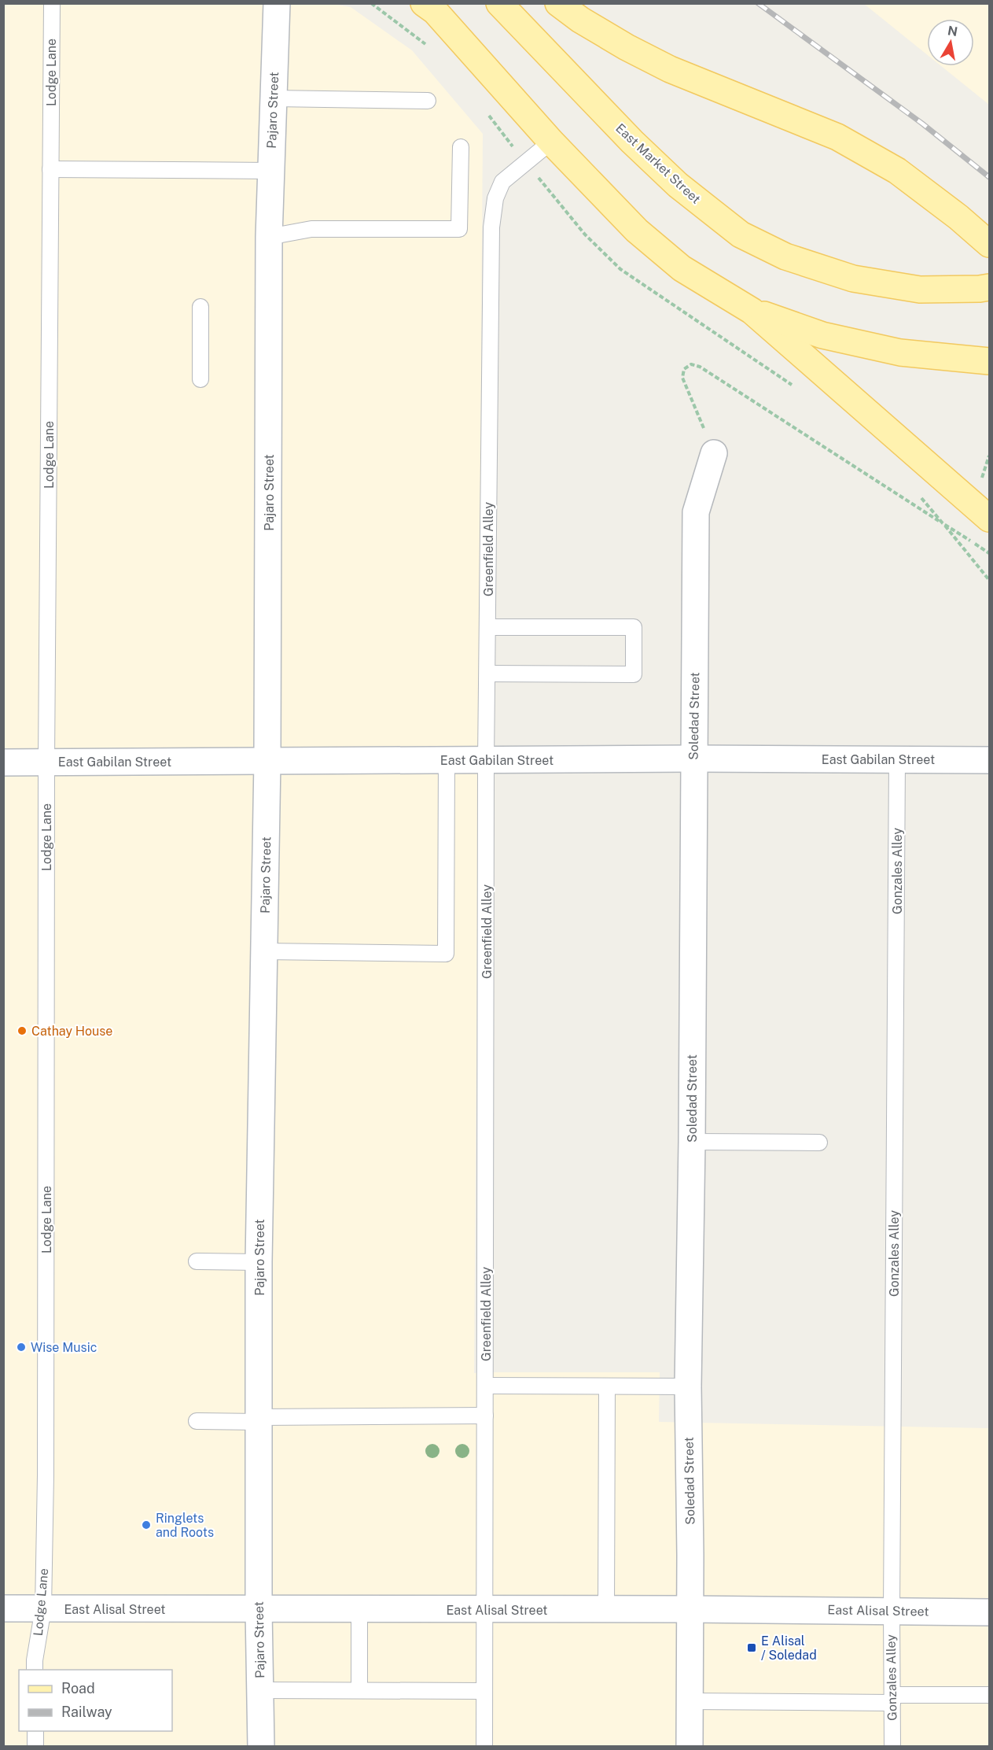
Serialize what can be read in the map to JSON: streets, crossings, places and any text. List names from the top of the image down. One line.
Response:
{"streets":{"main road":["East Market Street"],"street":["Pajaro Street","Soledad Street","East Gabilan Street","East Alisal Street"],"lane":["Lodge Lane","Greenfield Alley","Gonzales Alley"]},"crossings":[["Lodge Lane","East Gabilan Street"],["Lodge Lane","East Alisal Street"],["Pajaro Street","East Gabilan Street"],["Pajaro Street","East Alisal Street"],["Greenfield Alley","East Gabilan Street"],["Greenfield Alley","East Alisal Street"],["Soledad Street","East Gabilan Street"],["Soledad Street","East Alisal Street"],["East Gabilan Street","Gonzales Alley"],["Gonzales Alley","East Alisal Street"]],"places":{"other":["Cathay House","Wise Music","Ringlets and Roots"],"transit":["E Alisal / Soledad"]},"legend":["Road","Railway"],"north":"top"}
